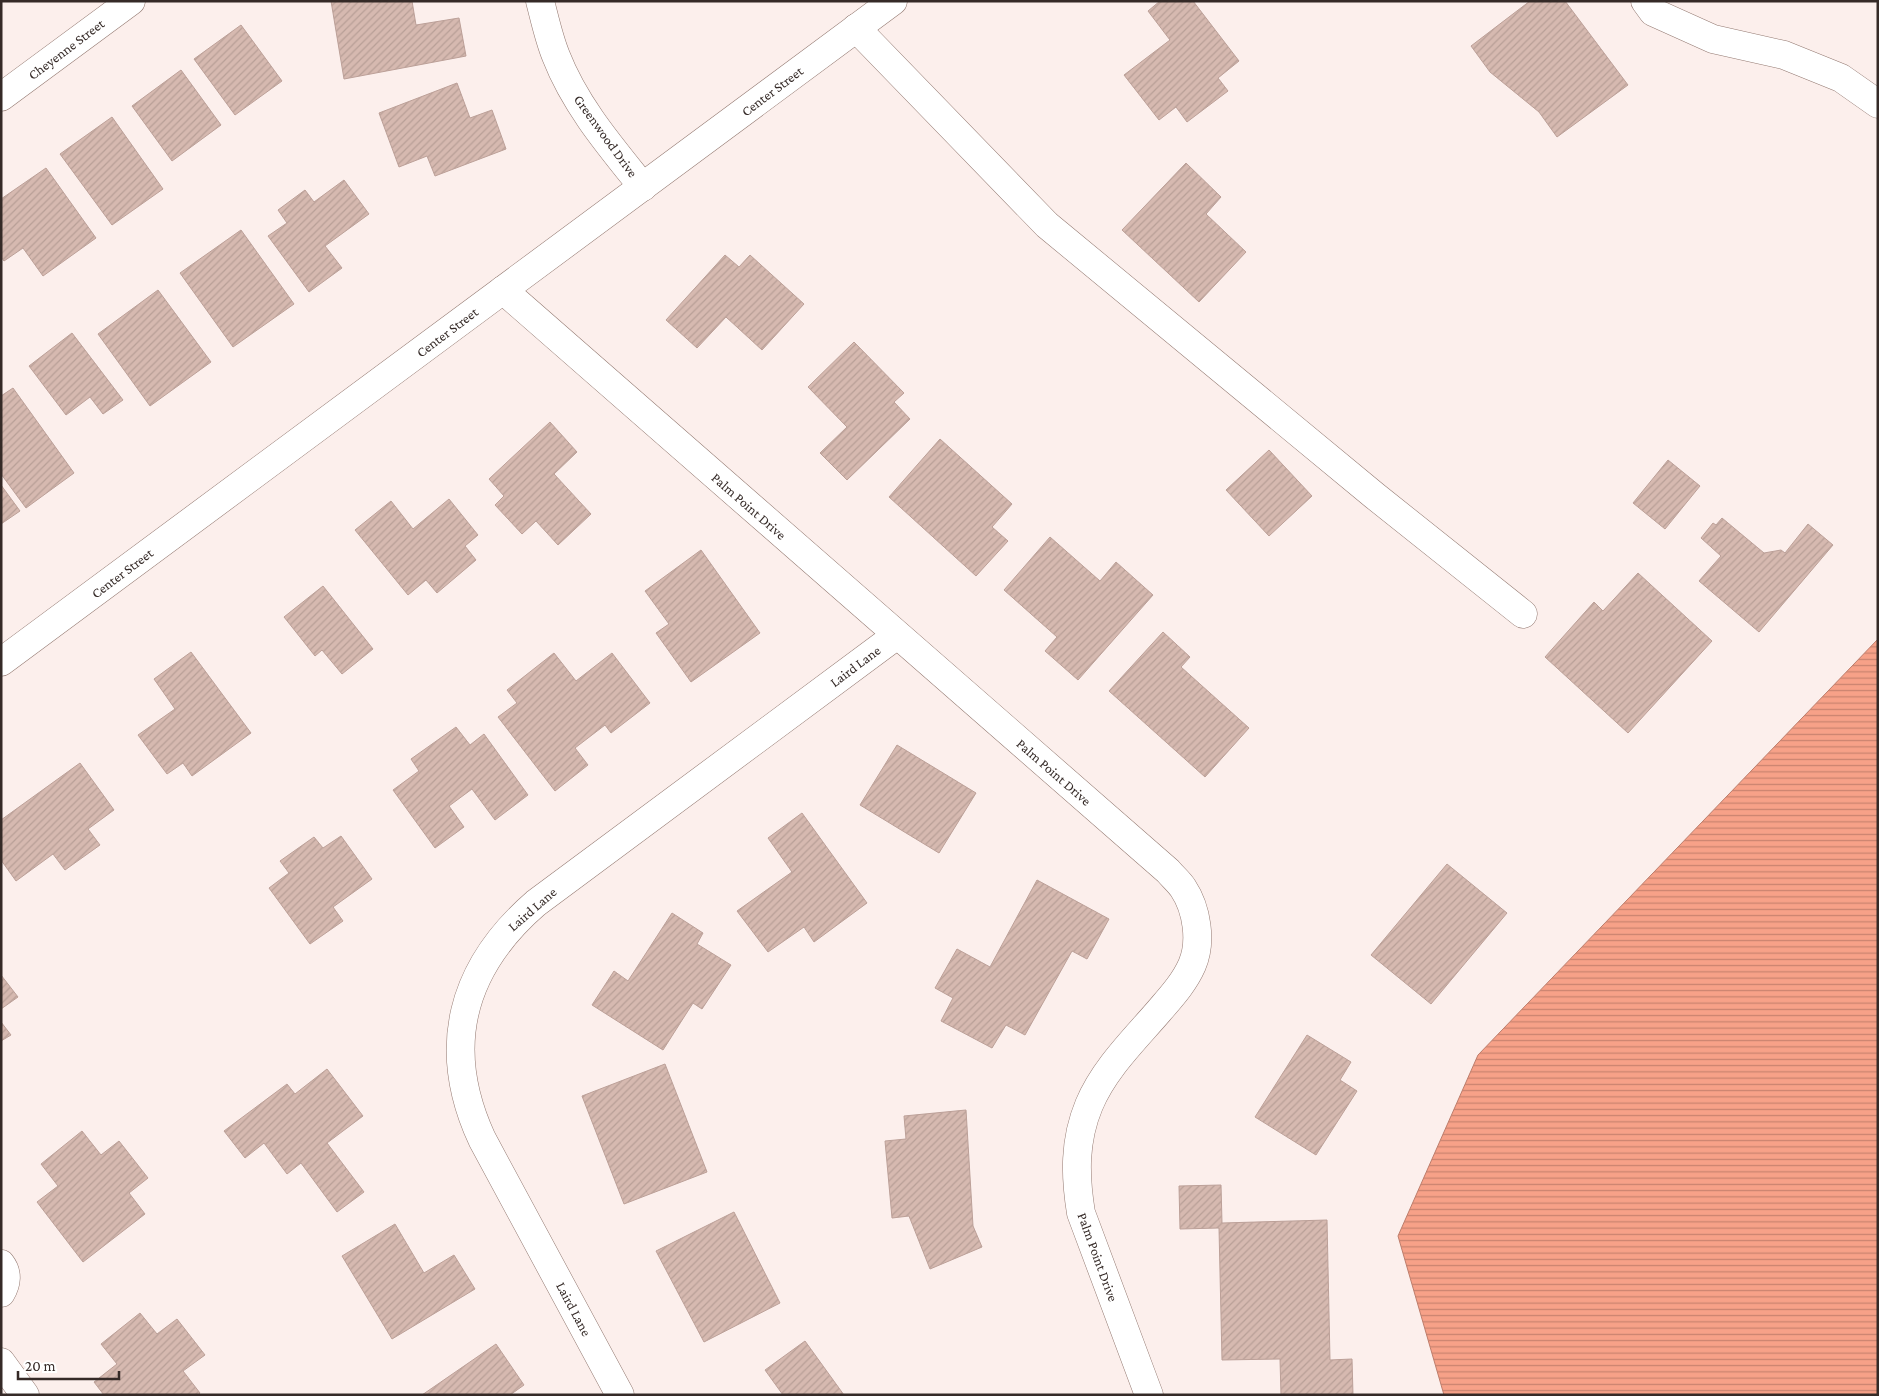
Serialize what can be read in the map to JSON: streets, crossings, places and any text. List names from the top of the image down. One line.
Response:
{"streets":{"street":["Cheyenne Street","Center Street","Greenwood Drive","Palm Point Drive","Laird Lane"]},"crossings":[["Center Street","Greenwood Drive"],["Center Street","Palm Point Drive"],["Palm Point Drive","Laird Lane"]],"scale_bar":"20 m"}
